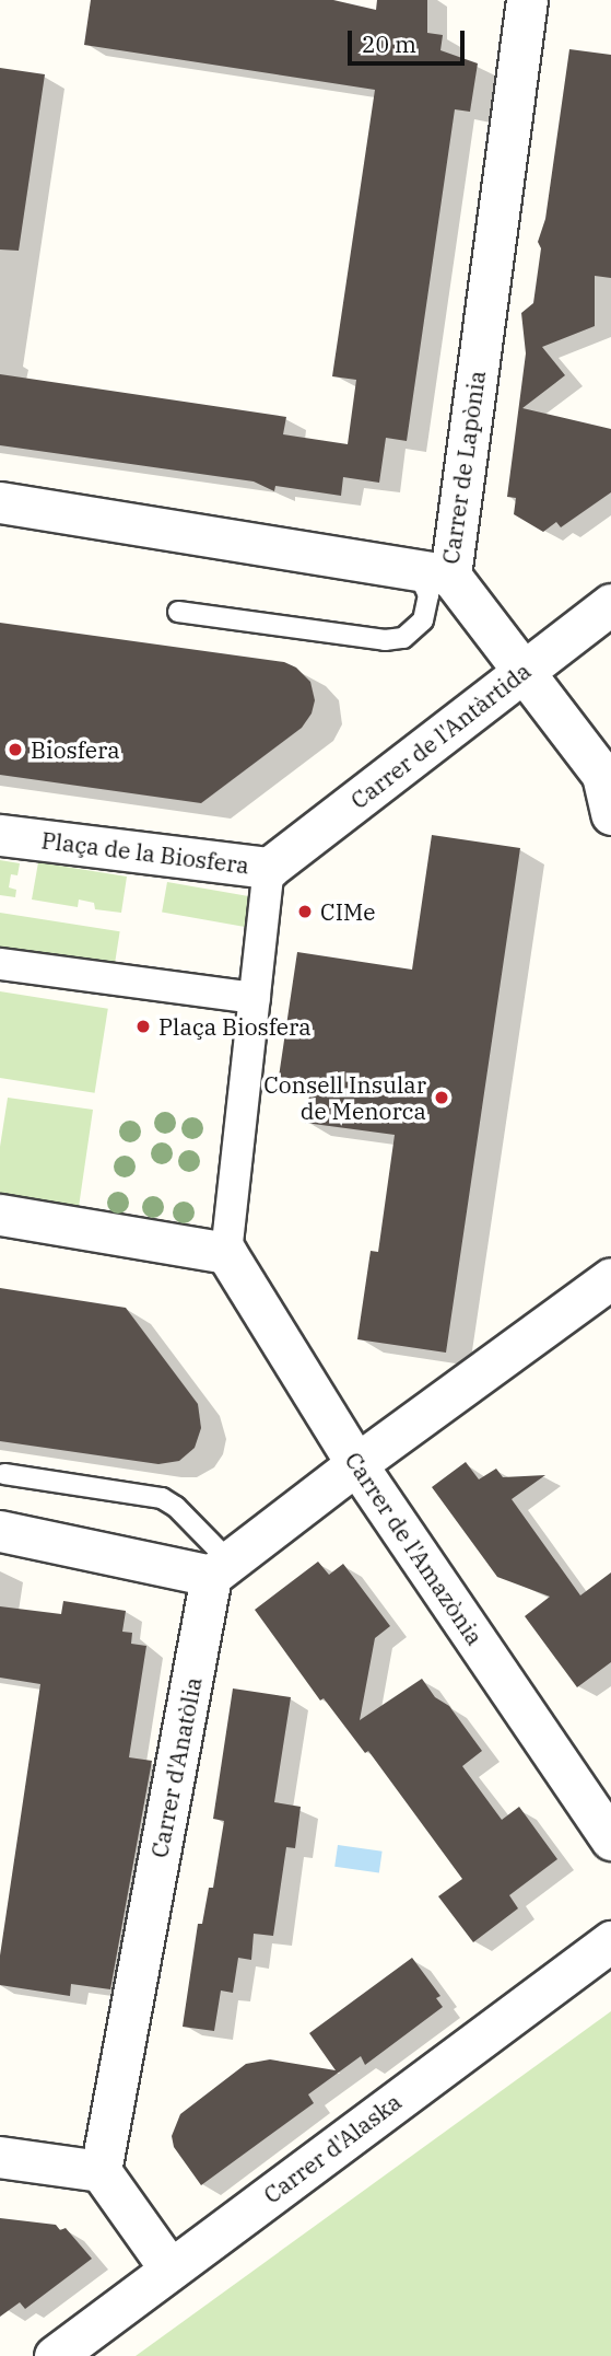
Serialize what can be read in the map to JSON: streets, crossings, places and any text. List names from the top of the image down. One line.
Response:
{"streets":{"street":["Carrer de Lapònia","Carrer de l'Antàrtida","Plaça de la Biosfera","Carrer de l'Amazònia","Carrer d'Anatòlia","Carrer d'Alaska"]},"crossings":[["Carrer de l'Antàrtida","Plaça de la Biosfera"],["Plaça de la Biosfera","Carrer de l'Amazònia"]],"places":["Biosfera","CIMe","Plaça Biosfera","Consell Insular de Menorca"],"scale_bar":"20 m"}
